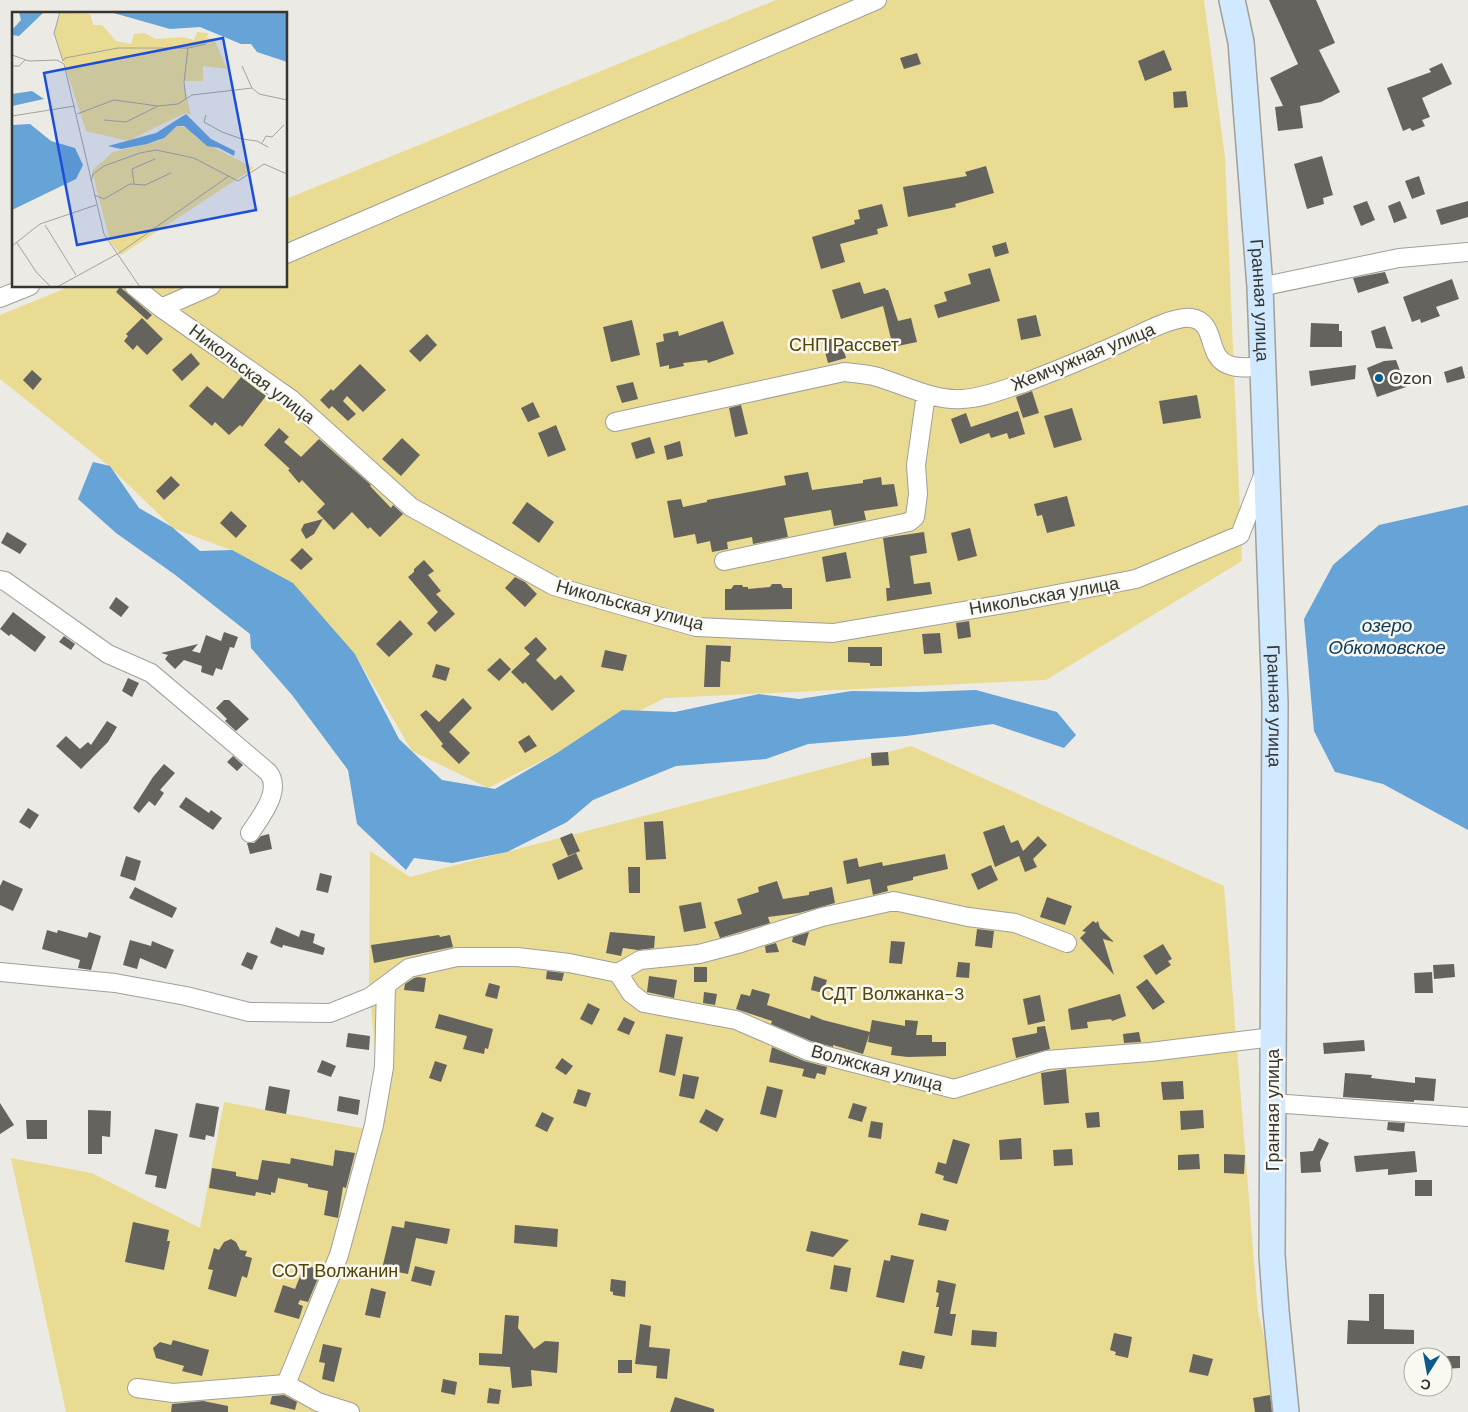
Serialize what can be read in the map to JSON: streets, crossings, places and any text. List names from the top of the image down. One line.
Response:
{"streets":{"street":["Гранная улица","Жемчужная улица","Никольская улица","Волжская улица"]},"crossings":[["Гранная улица","Жемчужная улица"],["Гранная улица","Никольская улица"],["Гранная улица","Волжская улица"]],"water":["озеро Обкомовское"],"parks":["СНП Рассвет","СДТ Волжанка-3","СОТ Волжанин"],"places":["Ozon"],"north":"bottom"}
